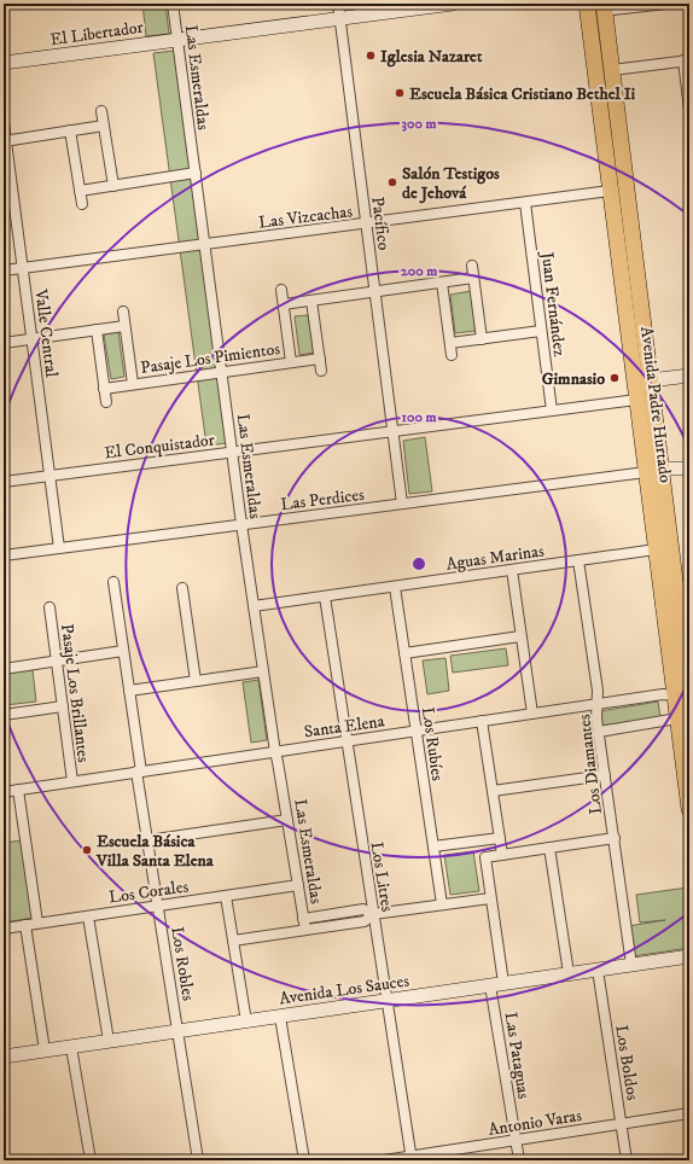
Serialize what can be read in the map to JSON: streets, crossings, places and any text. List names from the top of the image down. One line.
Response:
{"streets":{"main road":["Avenida Padre Hurtado"],"street":["El Libertador","Las Esmeraldas","Las Vizcachas","Pacífico","Juan Fernández","Valle Central","Pasaje Los Pimientos","El Conquistador","Las Perdices","Aguas Marinas","Pasaje Los Brillantes","Santa Elena","Los Rubíes","Los Diamantes","Los Litres","Los Corales","Los Robles","Avenida Los Sauces","Las Pataguas","Los Boldos","Antonio Varas"]},"crossings":[["El Libertador","Las Esmeraldas"],["El Libertador","Pacífico"],["Las Esmeraldas","Las Vizcachas"],["Las Esmeraldas","Pasaje Los Pimientos"],["Las Esmeraldas","El Conquistador"],["Las Esmeraldas","Las Perdices"],["Las Esmeraldas","Aguas Marinas"],["Las Esmeraldas","Santa Elena"],["Las Esmeraldas","Los Corales"],["Las Vizcachas","Pacífico"],["Las Vizcachas","Juan Fernández"],["Las Vizcachas","Valle Central"],["Las Vizcachas","Avenida Padre Hurtado"],["Pacífico","El Conquistador"],["Pacífico","Las Perdices"],["Juan Fernández","El Conquistador"],["Valle Central","El Conquistador"],["Valle Central","Las Perdices"],["Avenida Padre Hurtado","El Conquistador"],["Avenida Padre Hurtado","Las Perdices"],["Avenida Padre Hurtado","Aguas Marinas"],["Avenida Padre Hurtado","Santa Elena"],["Aguas Marinas","Los Rubíes"],["Aguas Marinas","Los Diamantes"],["Aguas Marinas","Los Litres"],["Pasaje Los Brillantes","Santa Elena"],["Santa Elena","Los Rubíes"],["Santa Elena","Los Diamantes"],["Santa Elena","Los Litres"],["Santa Elena","Los Robles"],["Los Diamantes","Avenida Los Sauces"],["Los Litres","Avenida Los Sauces"],["Los Litres","Antonio Varas"],["Los Corales","Los Robles"],["Los Robles","Avenida Los Sauces"],["Avenida Los Sauces","Las Pataguas"],["Avenida Los Sauces","Los Boldos"],["Las Pataguas","Antonio Varas"],["Los Boldos","Antonio Varas"]],"places":["Iglesia Nazaret","Escuela Básica Cristiano Bethel Ii","Salón Testigos de Jehová","Gimnasio","Escuela Básica Villa Santa Elena"],"rings":["300 m","200 m","100 m"]}
